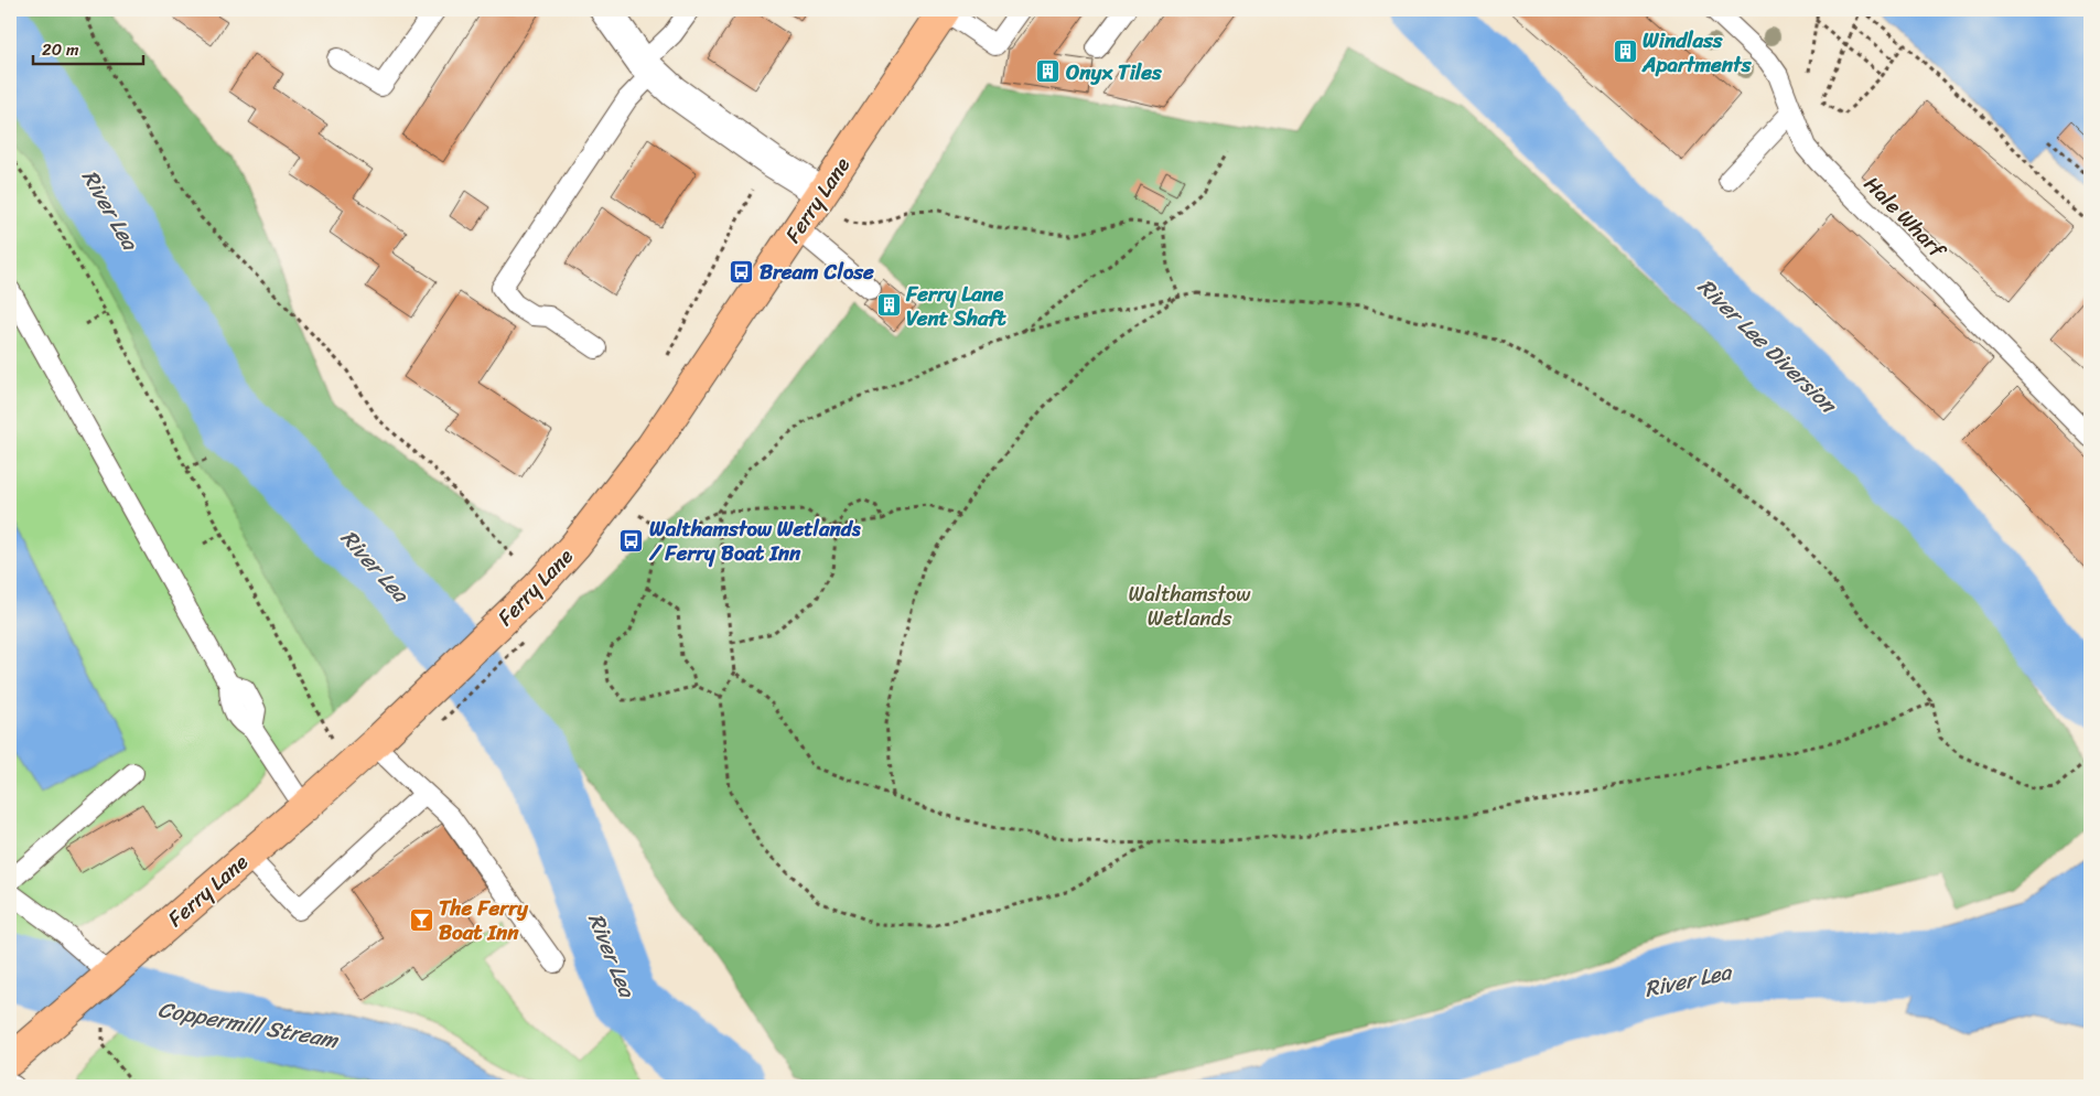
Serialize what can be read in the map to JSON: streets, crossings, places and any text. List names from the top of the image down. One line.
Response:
{"streets":{"main road":["Ferry Lane"],"lane":["Hale Wharf"]},"water":["River Lea","River Lee Diversion","Coppermill Stream"],"parks":["Walthamstow Wetlands"],"places":{"building":["Windlass Apartments","Onyx Tiles","Ferry Lane Vent Shaft"],"bus stop":["Bream Close","Walthamstow Wetlands / Ferry Boat Inn"],"bar":["The Ferry Boat Inn"]},"scale_bar":"20 m"}
